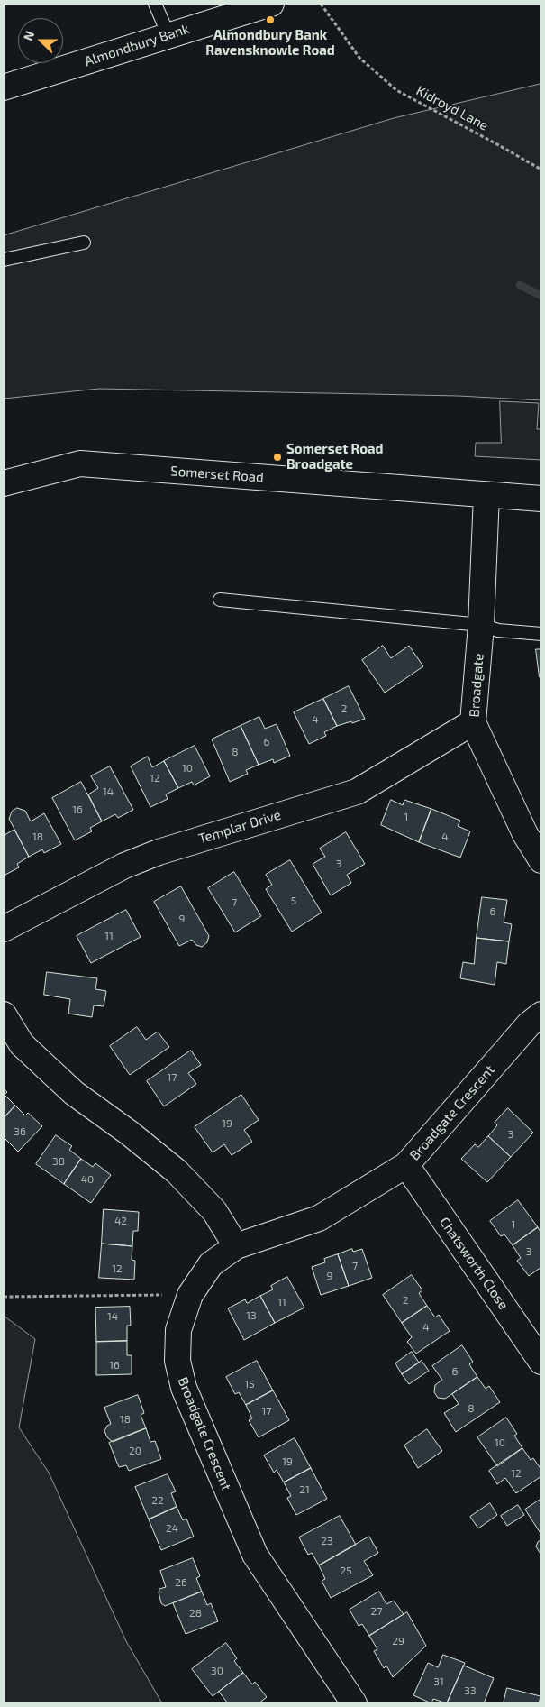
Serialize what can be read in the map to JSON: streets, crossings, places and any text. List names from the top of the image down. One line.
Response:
{"streets":{"street":["Almondbury Bank","Somerset Road","Broadgate","Templar Drive","Broadgate Crescent","Chatsworth Close"],"path":["Kidroyd Lane"]},"crossings":[["Somerset Road","Broadgate"],["Broadgate","Templar Drive"],["Broadgate Crescent","Chatsworth Close"]],"places":["Almondbury Bank Ravensknowle Road","Somerset Road Broadgate"],"house_numbers":["2","4","6","8","10","12","14","16","1","18","4","3","5","7","6","9","11","17","19","36","3","38","40","42","1","3","7","12","9","2","11","13","14","4","16","6","15","8","17","18","10","20","19","12","21","22","24","23","25","26","27","28","29","30","31","33"],"north":"left"}
